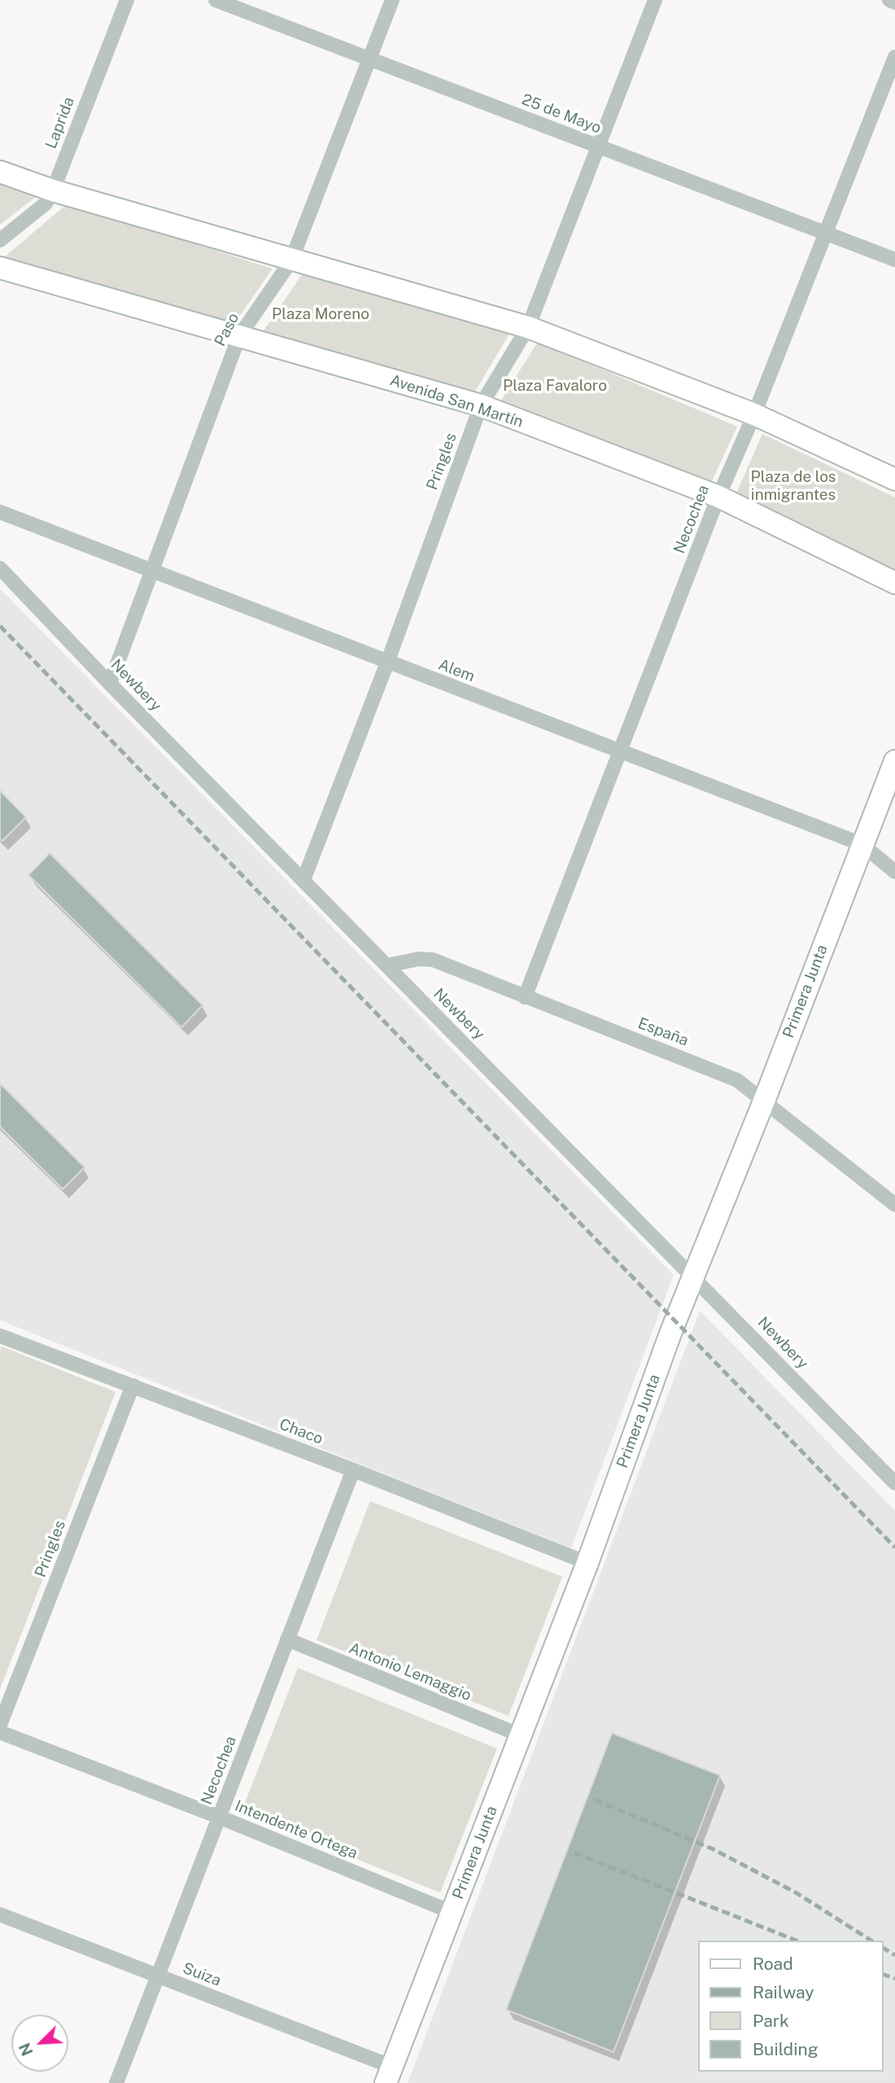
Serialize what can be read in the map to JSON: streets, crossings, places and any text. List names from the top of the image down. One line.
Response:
{"streets":{"main road":["Avenida San Martín","Primera Junta"],"street":["25 de Mayo","Laprida","Paso","Pringles","Necochea","Alem","Newbery","España","Chaco","Antonio Lemaggio","Intendente Ortega","Suiza"]},"crossings":[["25 de Mayo","Paso"],["25 de Mayo","Pringles"],["25 de Mayo","Necochea"],["Paso","Avenida San Martín"],["Paso","Alem"],["Paso","Newbery"],["Avenida San Martín","Pringles"],["Avenida San Martín","Necochea"],["Pringles","Alem"],["Pringles","Newbery"],["Pringles","Chaco"],["Necochea","Alem"],["Necochea","España"],["Necochea","Chaco"],["Necochea","Antonio Lemaggio"],["Necochea","Intendente Ortega"],["Necochea","Suiza"],["Alem","Primera Junta"],["Newbery","Primera Junta"],["Newbery","España"],["Primera Junta","España"],["Primera Junta","Chaco"],["Primera Junta","Antonio Lemaggio"],["Primera Junta","Intendente Ortega"],["Primera Junta","Suiza"]],"parks":["Plaza Moreno","Plaza Favaloro","Plaza de los inmigrantes"],"legend":["Road","Railway","Park","Building"],"north":"bottom left"}
